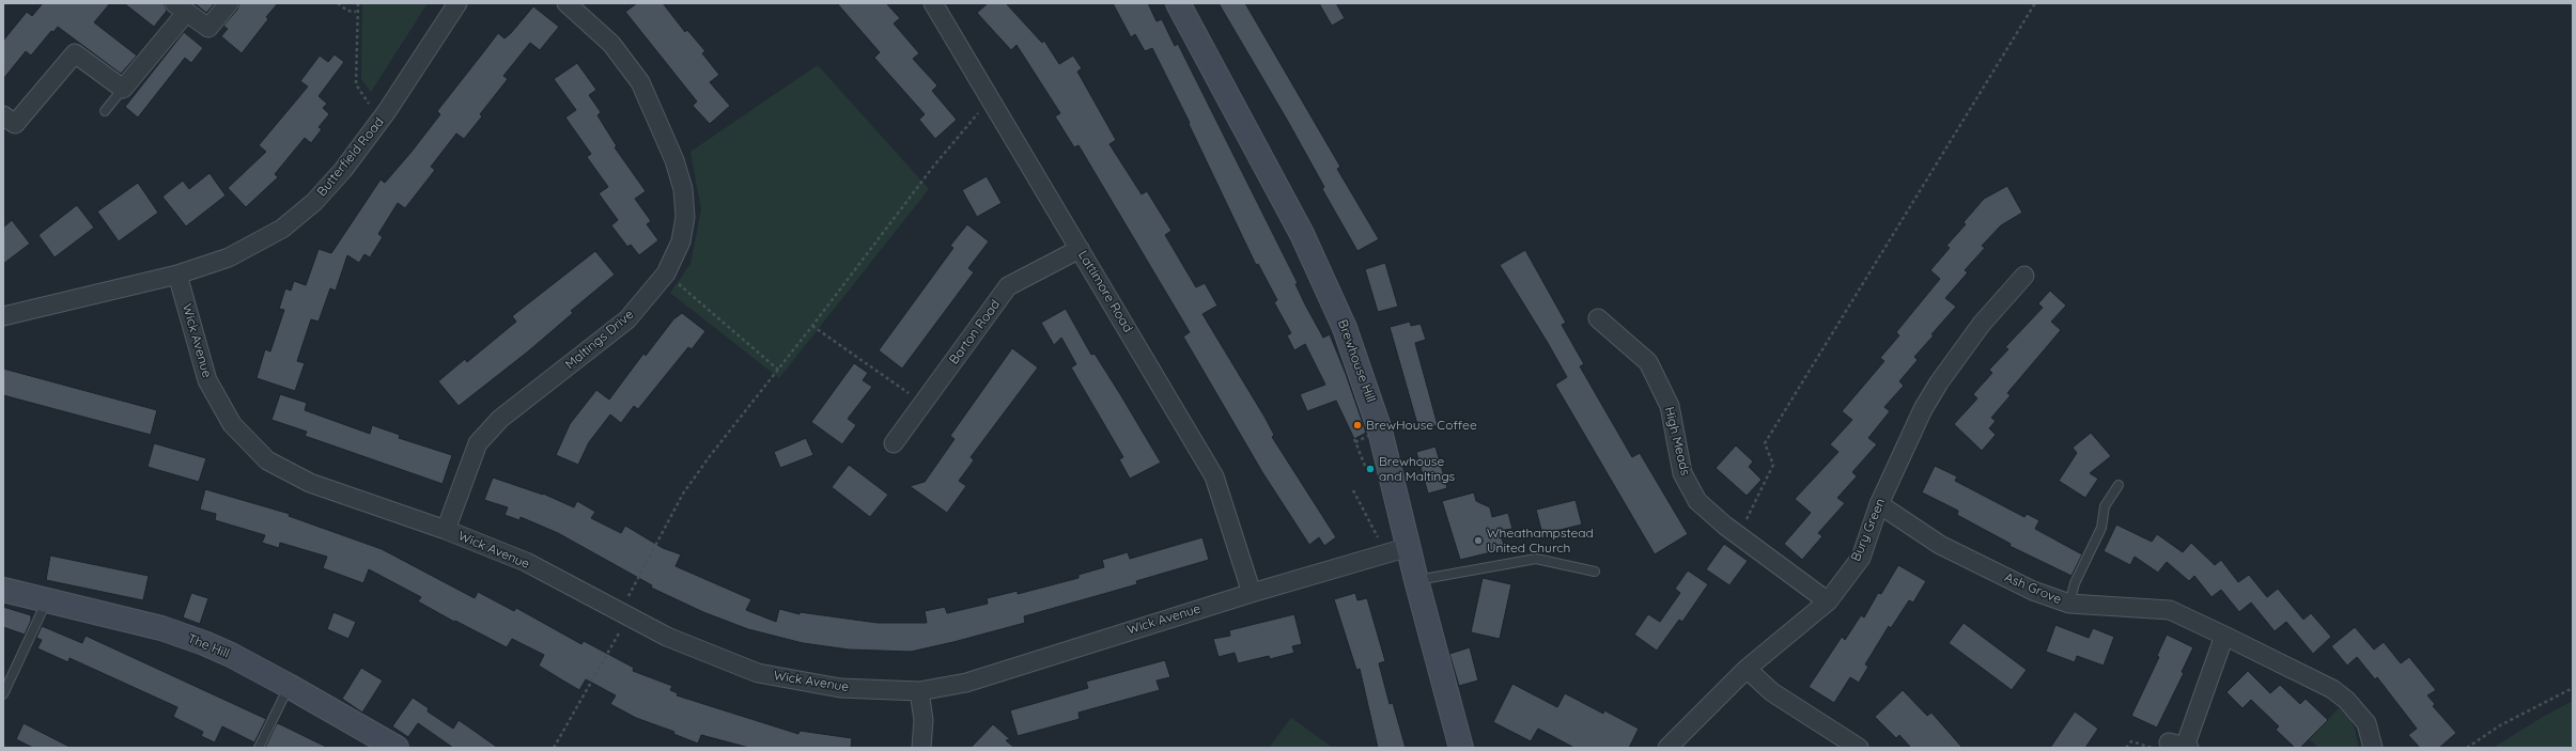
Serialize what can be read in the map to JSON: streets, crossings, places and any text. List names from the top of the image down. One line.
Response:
{"streets":{"street":["Butterfield Road","Lattimore Road","Barton Road","Maltings Drive","Wick Avenue","Brewhouse Hill","High Meads","Bury Green","Ash Grove","The Hill"]},"crossings":[["Butterfield Road","Wick Avenue"],["Lattimore Road","Barton Road"],["Lattimore Road","Wick Avenue"],["Maltings Drive","Wick Avenue"],["Wick Avenue","Brewhouse Hill"],["High Meads","Bury Green"],["Bury Green","Ash Grove"]],"places":["BrewHouse Coffee","Brewhouse and Maltings","Wheathampstead United Church"]}
